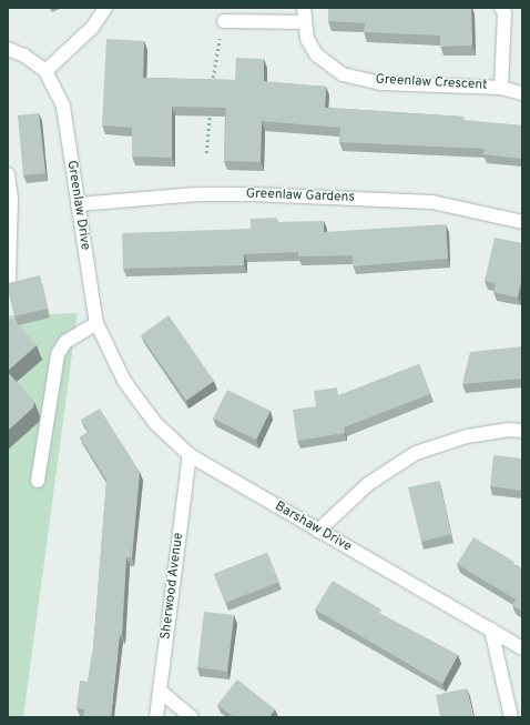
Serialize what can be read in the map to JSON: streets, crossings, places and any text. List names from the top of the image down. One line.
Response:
{"streets":{"street":["Greenlaw Crescent","Greenlaw Gardens","Greenlaw Drive","Barshaw Drive","Sherwood Avenue"]},"crossings":[["Greenlaw Gardens","Greenlaw Drive"],["Greenlaw Drive","Barshaw Drive"],["Barshaw Drive","Sherwood Avenue"]]}
